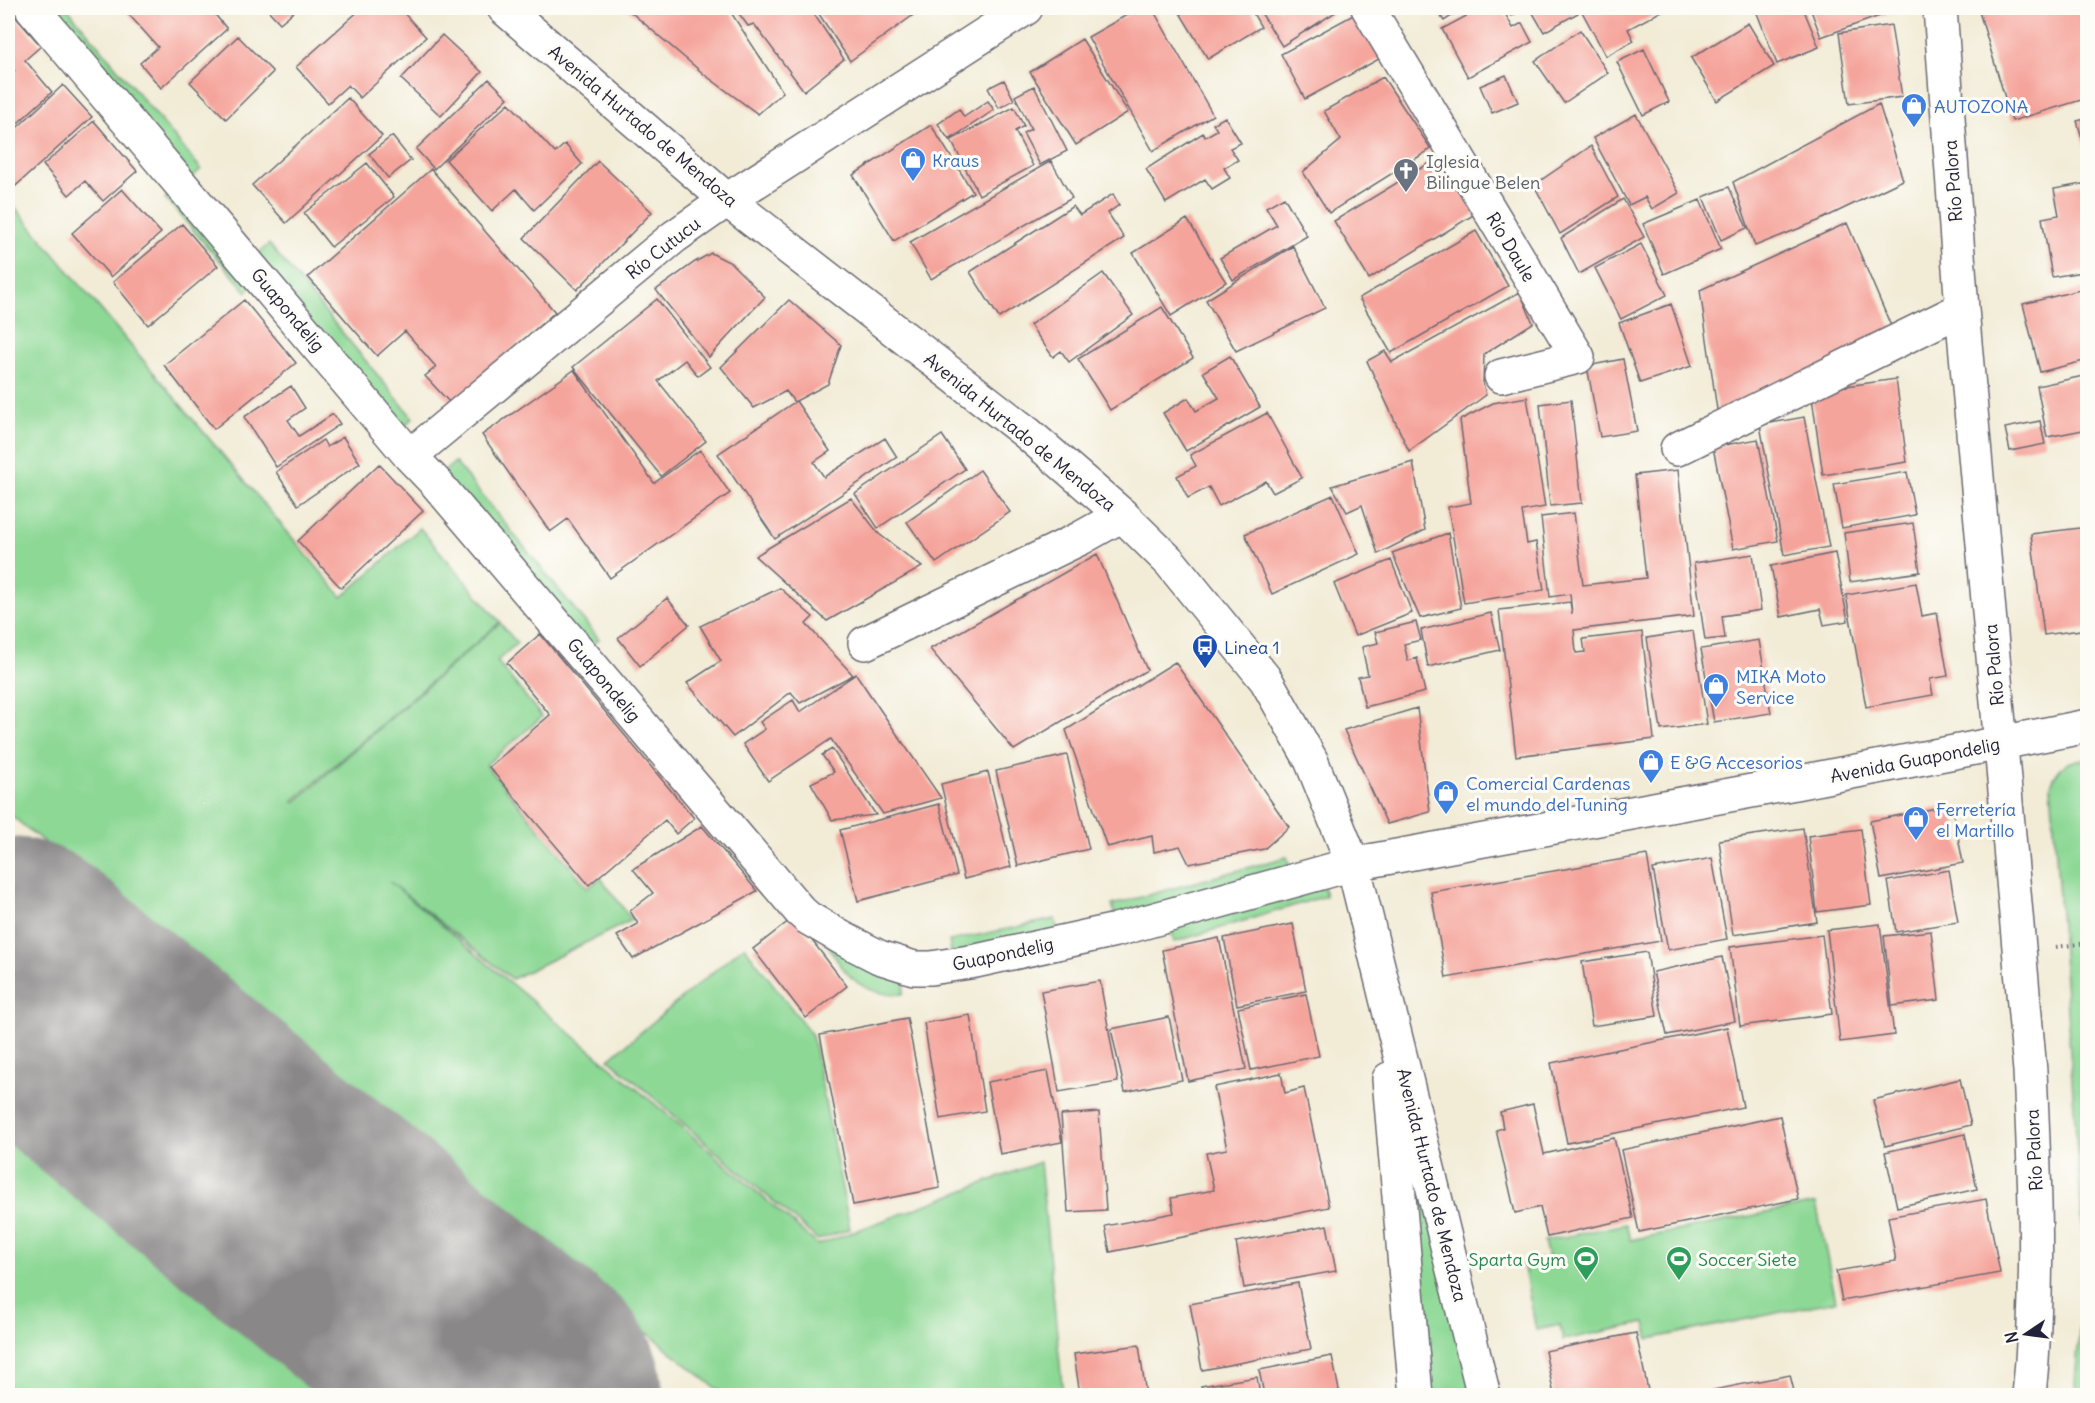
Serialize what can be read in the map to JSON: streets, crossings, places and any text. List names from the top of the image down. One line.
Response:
{"streets":{"street":["Avenida Hurtado de Mendoza","Río Palora","Río Daule","Río Cutucu","Guapondelig","Avenida Guapondelig"]},"crossings":[["Avenida Hurtado de Mendoza","Río Cutucu"],["Avenida Hurtado de Mendoza","Guapondelig"],["Avenida Hurtado de Mendoza","Avenida Guapondelig"],["Río Palora","Avenida Guapondelig"],["Río Cutucu","Guapondelig"],["Guapondelig","Avenida Guapondelig"]],"places":{"shop":["AUTOZONA","Kraus","MIKA Moto Service","E &G Accesorios","Comercial Cardenas el mundo del Tuning","Ferretería el Martillo"],"church":["Iglesia Bilingue Belen"],"bus stop":["Linea 1"],"sports":["Sparta Gym","Soccer Siete"]},"north":"left"}
